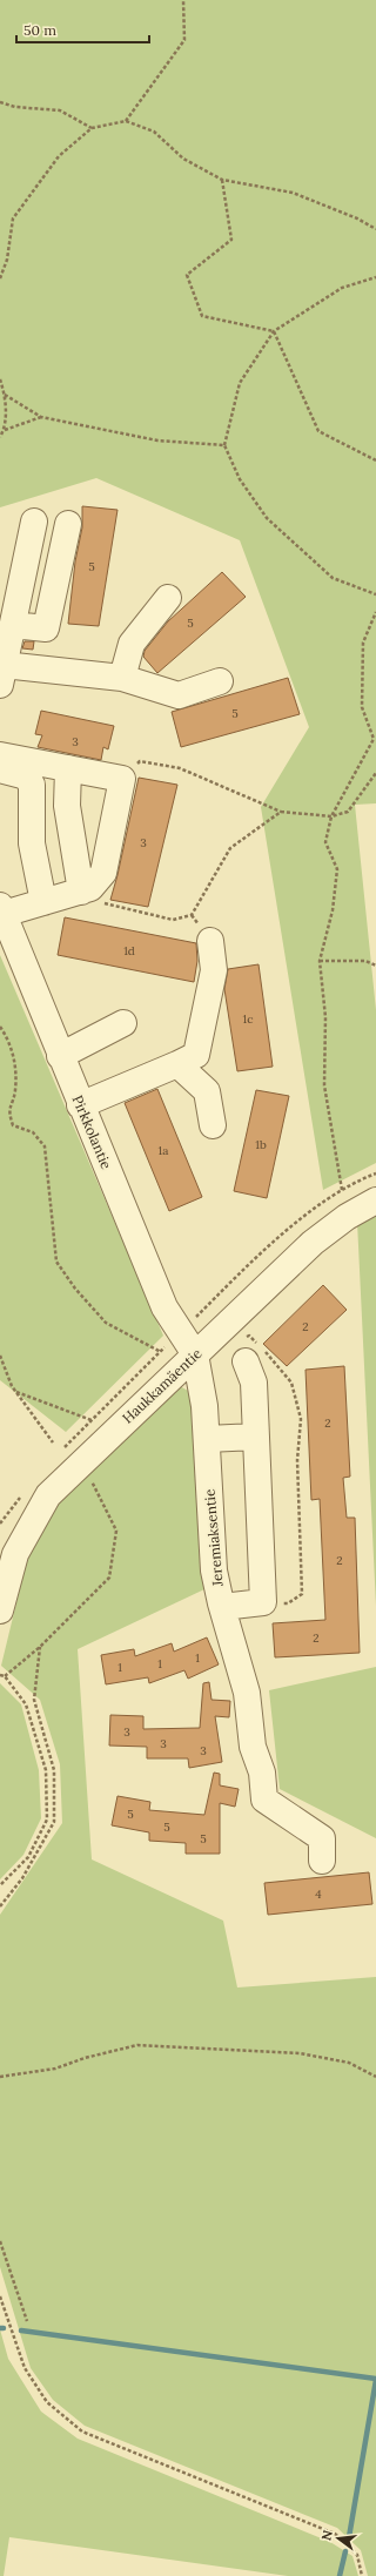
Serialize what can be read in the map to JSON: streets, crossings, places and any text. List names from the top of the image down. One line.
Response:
{"streets":{"street":["Pirkkolantie","Haukkamäentie","Jeremiaksentie"]},"crossings":[["Pirkkolantie","Haukkamäentie"],["Pirkkolantie","Jeremiaksentie"],["Haukkamäentie","Jeremiaksentie"]],"house_numbers":["5","5","5","3","3","1d","1c","1b","1a","2","2","2","2","1","1","1","3","3","3","5","5","5","4"],"scale_bar":"50 m","north":"left"}
